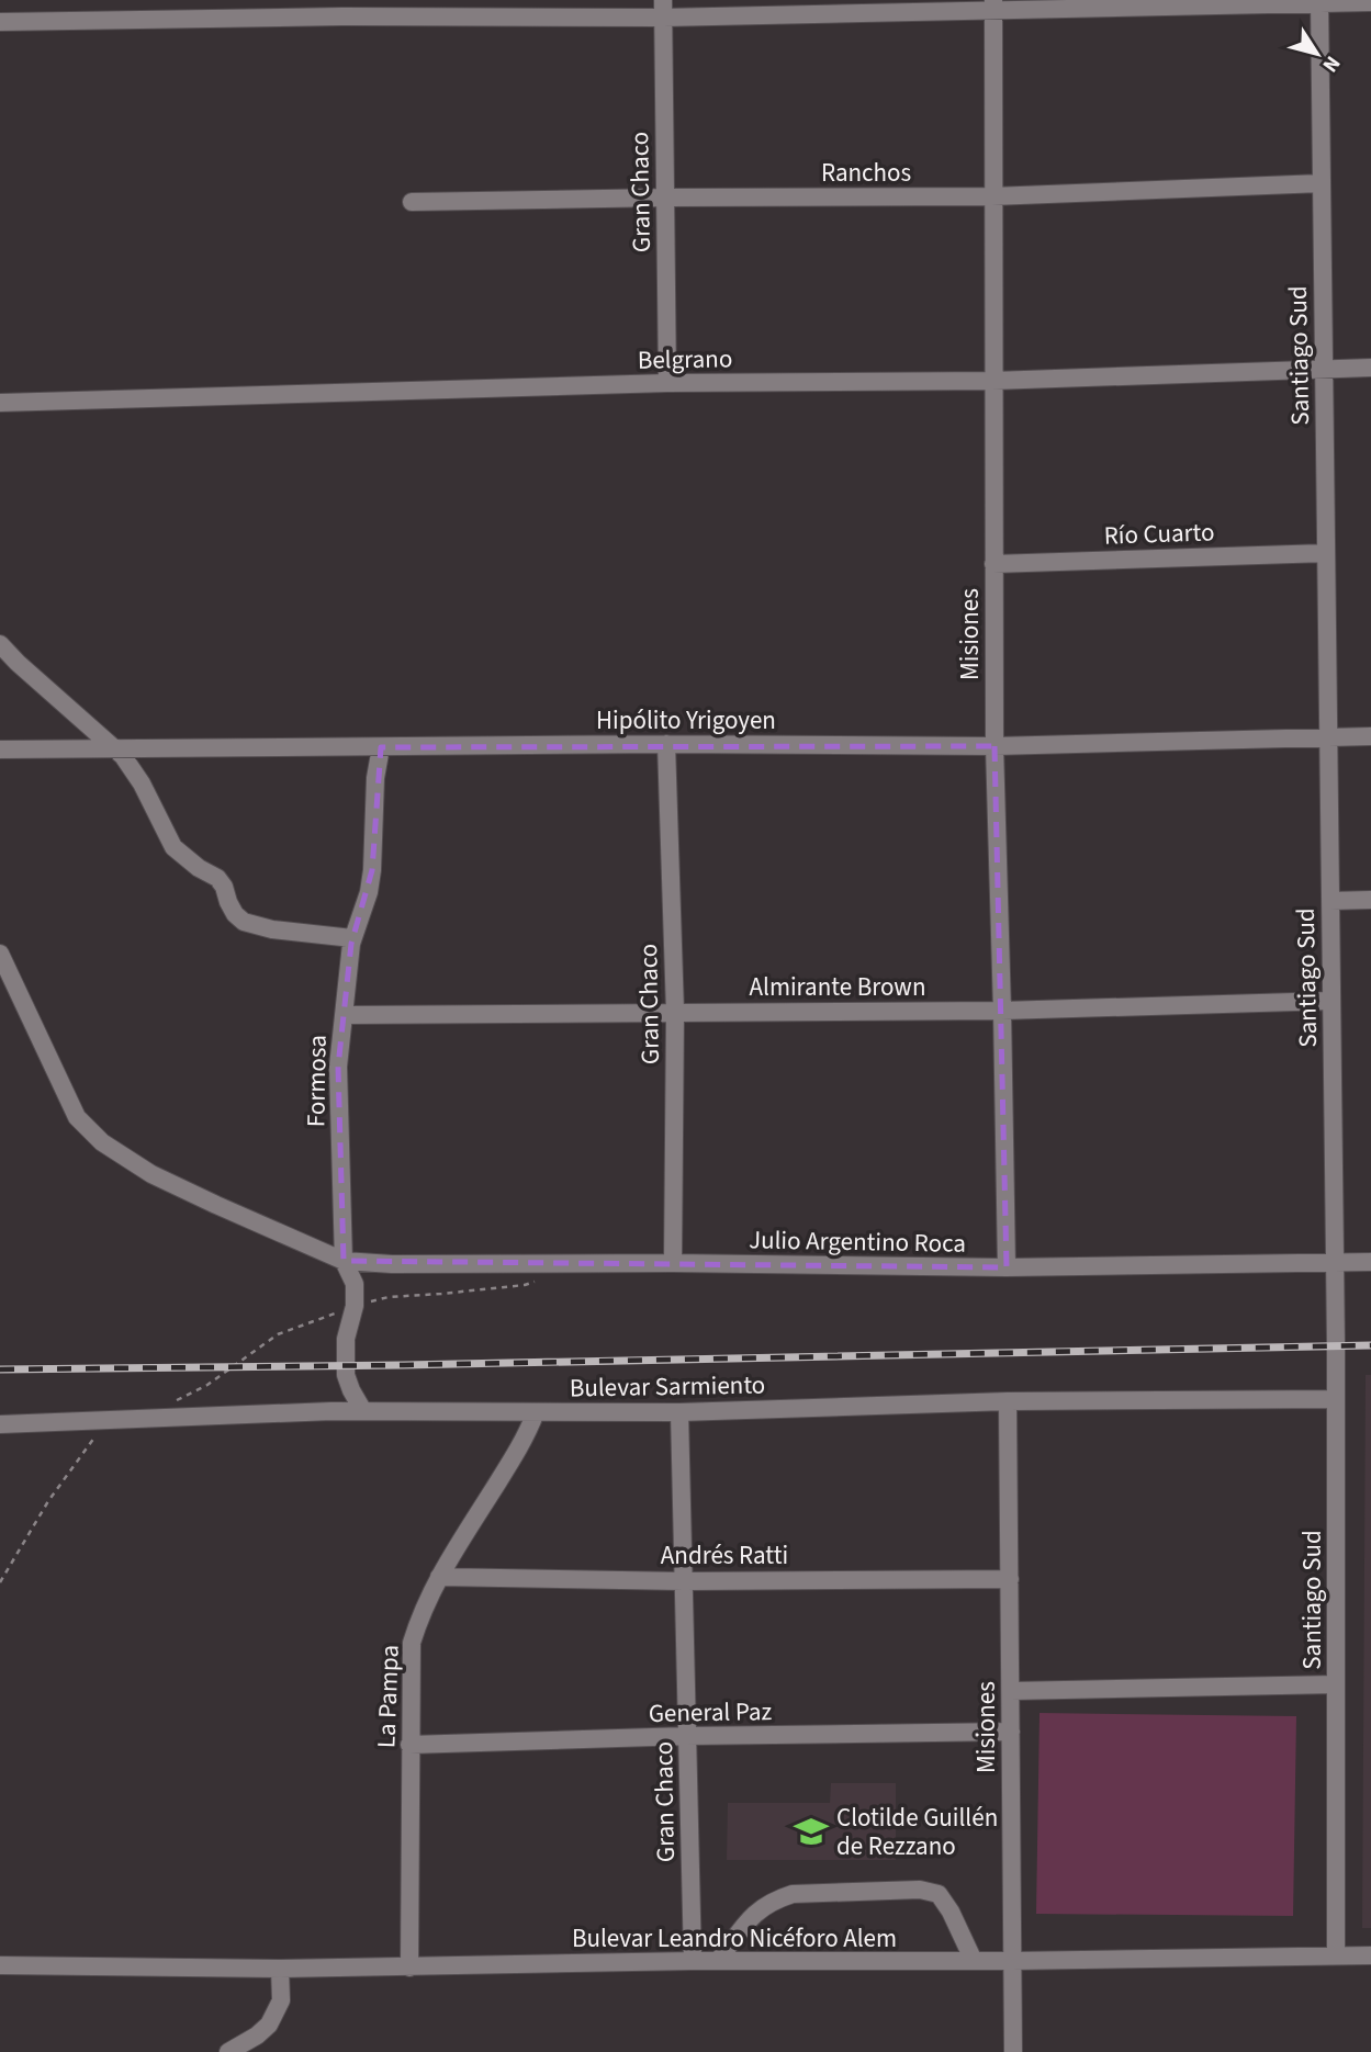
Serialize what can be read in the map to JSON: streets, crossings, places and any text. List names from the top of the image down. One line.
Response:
{"streets":{"street":["Ranchos","Gran Chaco","Santiago Sud","Belgrano","Río Cuarto","Misiones","Hipólito Yrigoyen","Almirante Brown","Formosa","Julio Argentino Roca","Bulevar Sarmiento","Andrés Ratti","La Pampa","General Paz","Bulevar Leandro Nicéforo Alem"]},"crossings":[["Ranchos","Gran Chaco"],["Ranchos","Santiago Sud"],["Ranchos","Misiones"],["Gran Chaco","Belgrano"],["Gran Chaco","Hipólito Yrigoyen"],["Gran Chaco","Almirante Brown"],["Gran Chaco","Julio Argentino Roca"],["Gran Chaco","Bulevar Sarmiento"],["Gran Chaco","Andrés Ratti"],["Gran Chaco","General Paz"],["Gran Chaco","Bulevar Leandro Nicéforo Alem"],["Santiago Sud","Belgrano"],["Santiago Sud","Río Cuarto"],["Santiago Sud","Hipólito Yrigoyen"],["Santiago Sud","Almirante Brown"],["Santiago Sud","Julio Argentino Roca"],["Santiago Sud","Bulevar Sarmiento"],["Santiago Sud","Bulevar Leandro Nicéforo Alem"],["Belgrano","Misiones"],["Río Cuarto","Misiones"],["Misiones","Hipólito Yrigoyen"],["Misiones","Almirante Brown"],["Misiones","Julio Argentino Roca"],["Misiones","Bulevar Sarmiento"],["Misiones","Andrés Ratti"],["Misiones","General Paz"],["Misiones","Bulevar Leandro Nicéforo Alem"],["Hipólito Yrigoyen","Formosa"],["Almirante Brown","Formosa"],["Formosa","Julio Argentino Roca"],["Formosa","Bulevar Sarmiento"],["Bulevar Sarmiento","La Pampa"],["Andrés Ratti","La Pampa"],["La Pampa","General Paz"],["La Pampa","Bulevar Leandro Nicéforo Alem"]],"places":{"school or university":["Clotilde Guillén de Rezzano"]},"north":"bottom right"}
